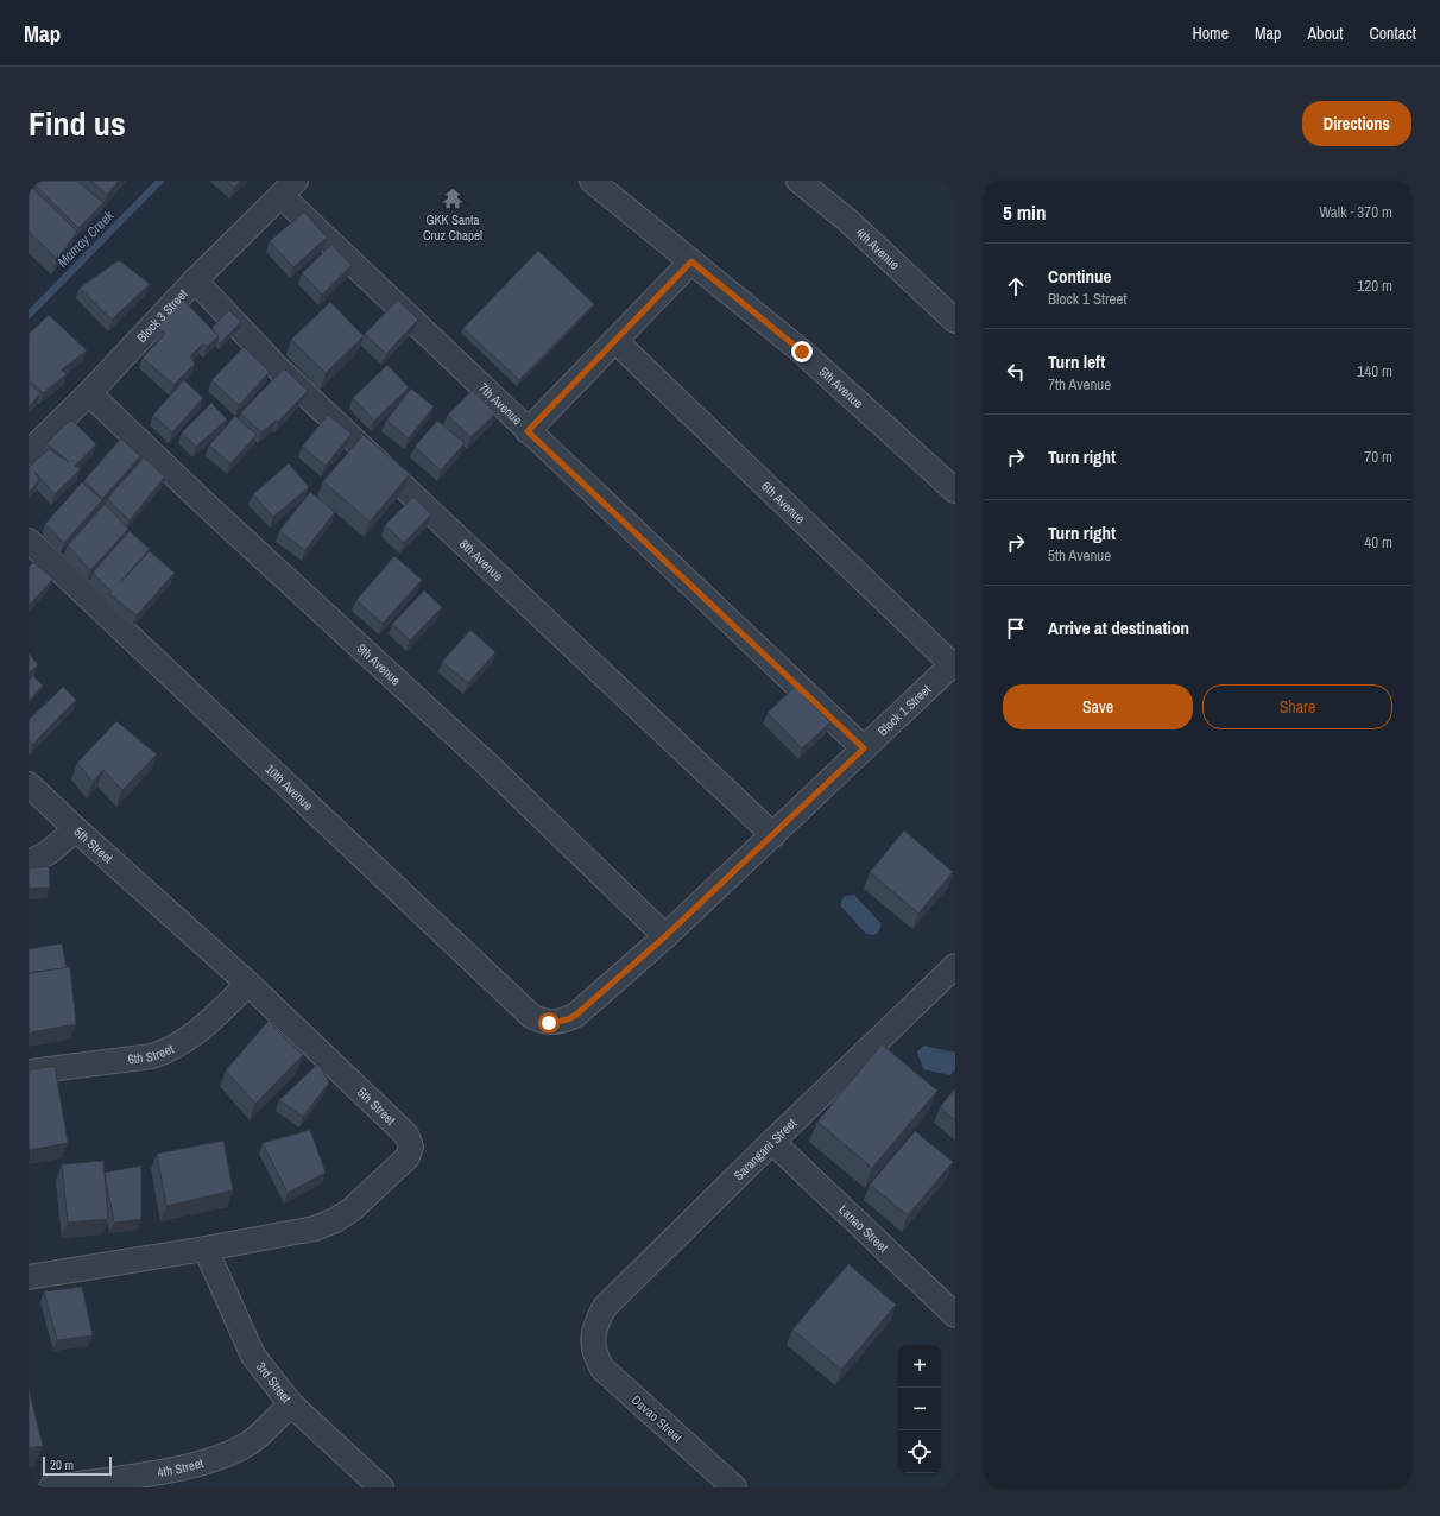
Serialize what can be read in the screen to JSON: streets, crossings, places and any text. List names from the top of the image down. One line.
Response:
{"streets":{"street":["4th Avenue","Block 3 Street","5th Avenue","7th Avenue","6th Avenue","8th Avenue","9th Avenue","Block 1 Street","10th Avenue","5th Street","6th Street","Sarangani Street","Lanao Street","3rd Street","Davao Street","4th Street"]},"crossings":[["Block 3 Street","7th Avenue"],["Block 3 Street","8th Avenue"],["Block 3 Street","9th Avenue"],["7th Avenue","Block 1 Street"],["6th Avenue","Block 1 Street"],["8th Avenue","Block 1 Street"],["9th Avenue","Block 1 Street"],["Block 1 Street","10th Avenue"],["5th Street","6th Street"],["5th Street","3rd Street"],["Sarangani Street","Lanao Street"],["Sarangani Street","Davao Street"],["3rd Street","4th Street"]],"water":["Mamay Creek"],"places":{"temple":["GKK Santa Cruz Chapel"]},"scale_bar":"20 m","page":{"header":"Map","nav":["Home","Map","About","Contact"],"title":"Find us","buttons":["Directions",["Save","Share"]],"heading":["5 min","Walk · 370 m"],"list":[["Continue","Block 1 Street","120 m"],["Turn left","7th Avenue","140 m"],["Turn right","70 m"],["Turn right","5th Avenue","40 m"],"Arrive at destination"],"map_buttons":["+","−"],"scale":"20 m"}}
